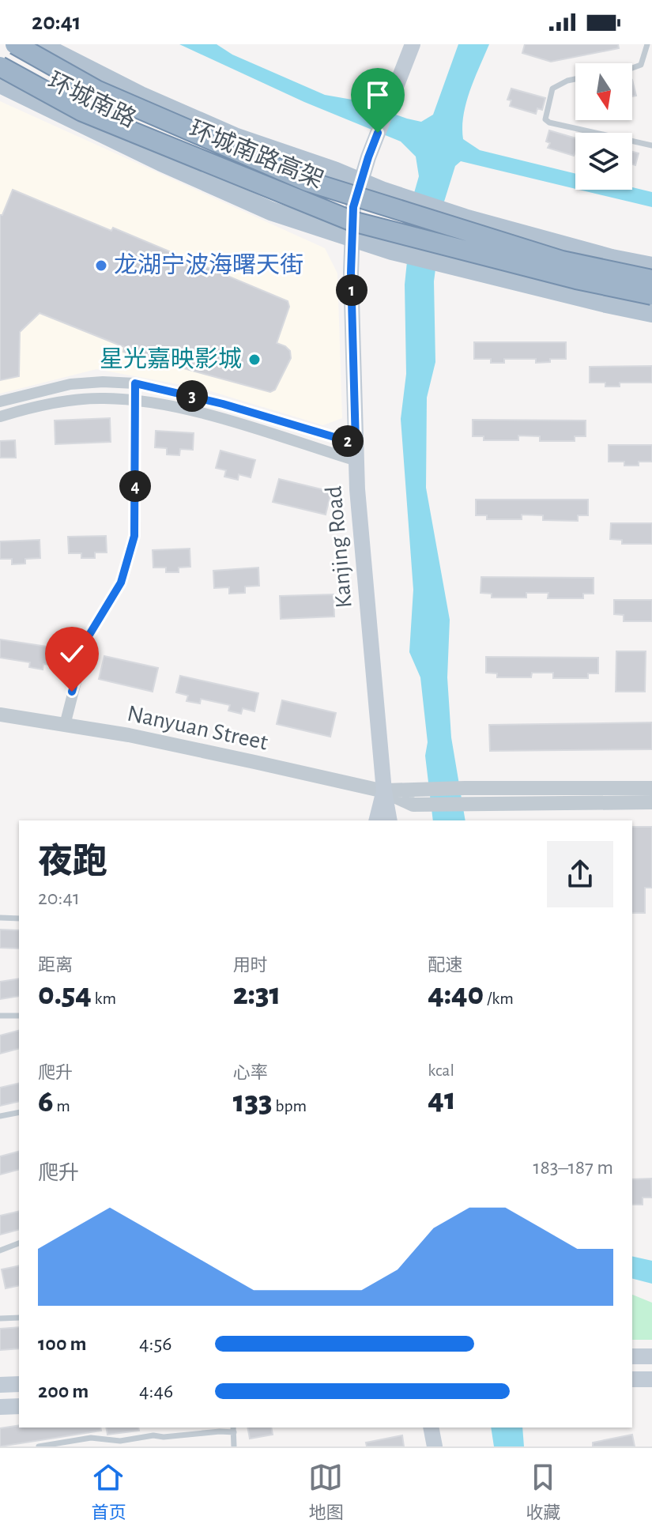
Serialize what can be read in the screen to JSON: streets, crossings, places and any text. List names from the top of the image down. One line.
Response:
{"streets":{"highway":["环城南路高架"],"main road":["环城南路","Kanjing Road"],"street":["Nanyuan Street"]},"crossings":[["环城南路","Kanjing Road"],["Kanjing Road","Nanyuan Street"]],"places":["龙湖宁波海曙天街","星光嘉映影城"],"north":"bottom","page":{"status":"20:41","pins":["1","3","2","4"],"heading":["夜跑","20:41"],"stats":[["距离","0.54 km"],["用时","2:31"],["配速","4:40 /km"],["爬升","6 m"],["心率","133 bpm"],["kcal","41"]],"chart":["爬升","183–187 m"],"list":[{"name":"100 m","note":"4:56"},{"name":"200 m","note":"4:46"}],"tabs":["首页","地图","收藏"]}}
